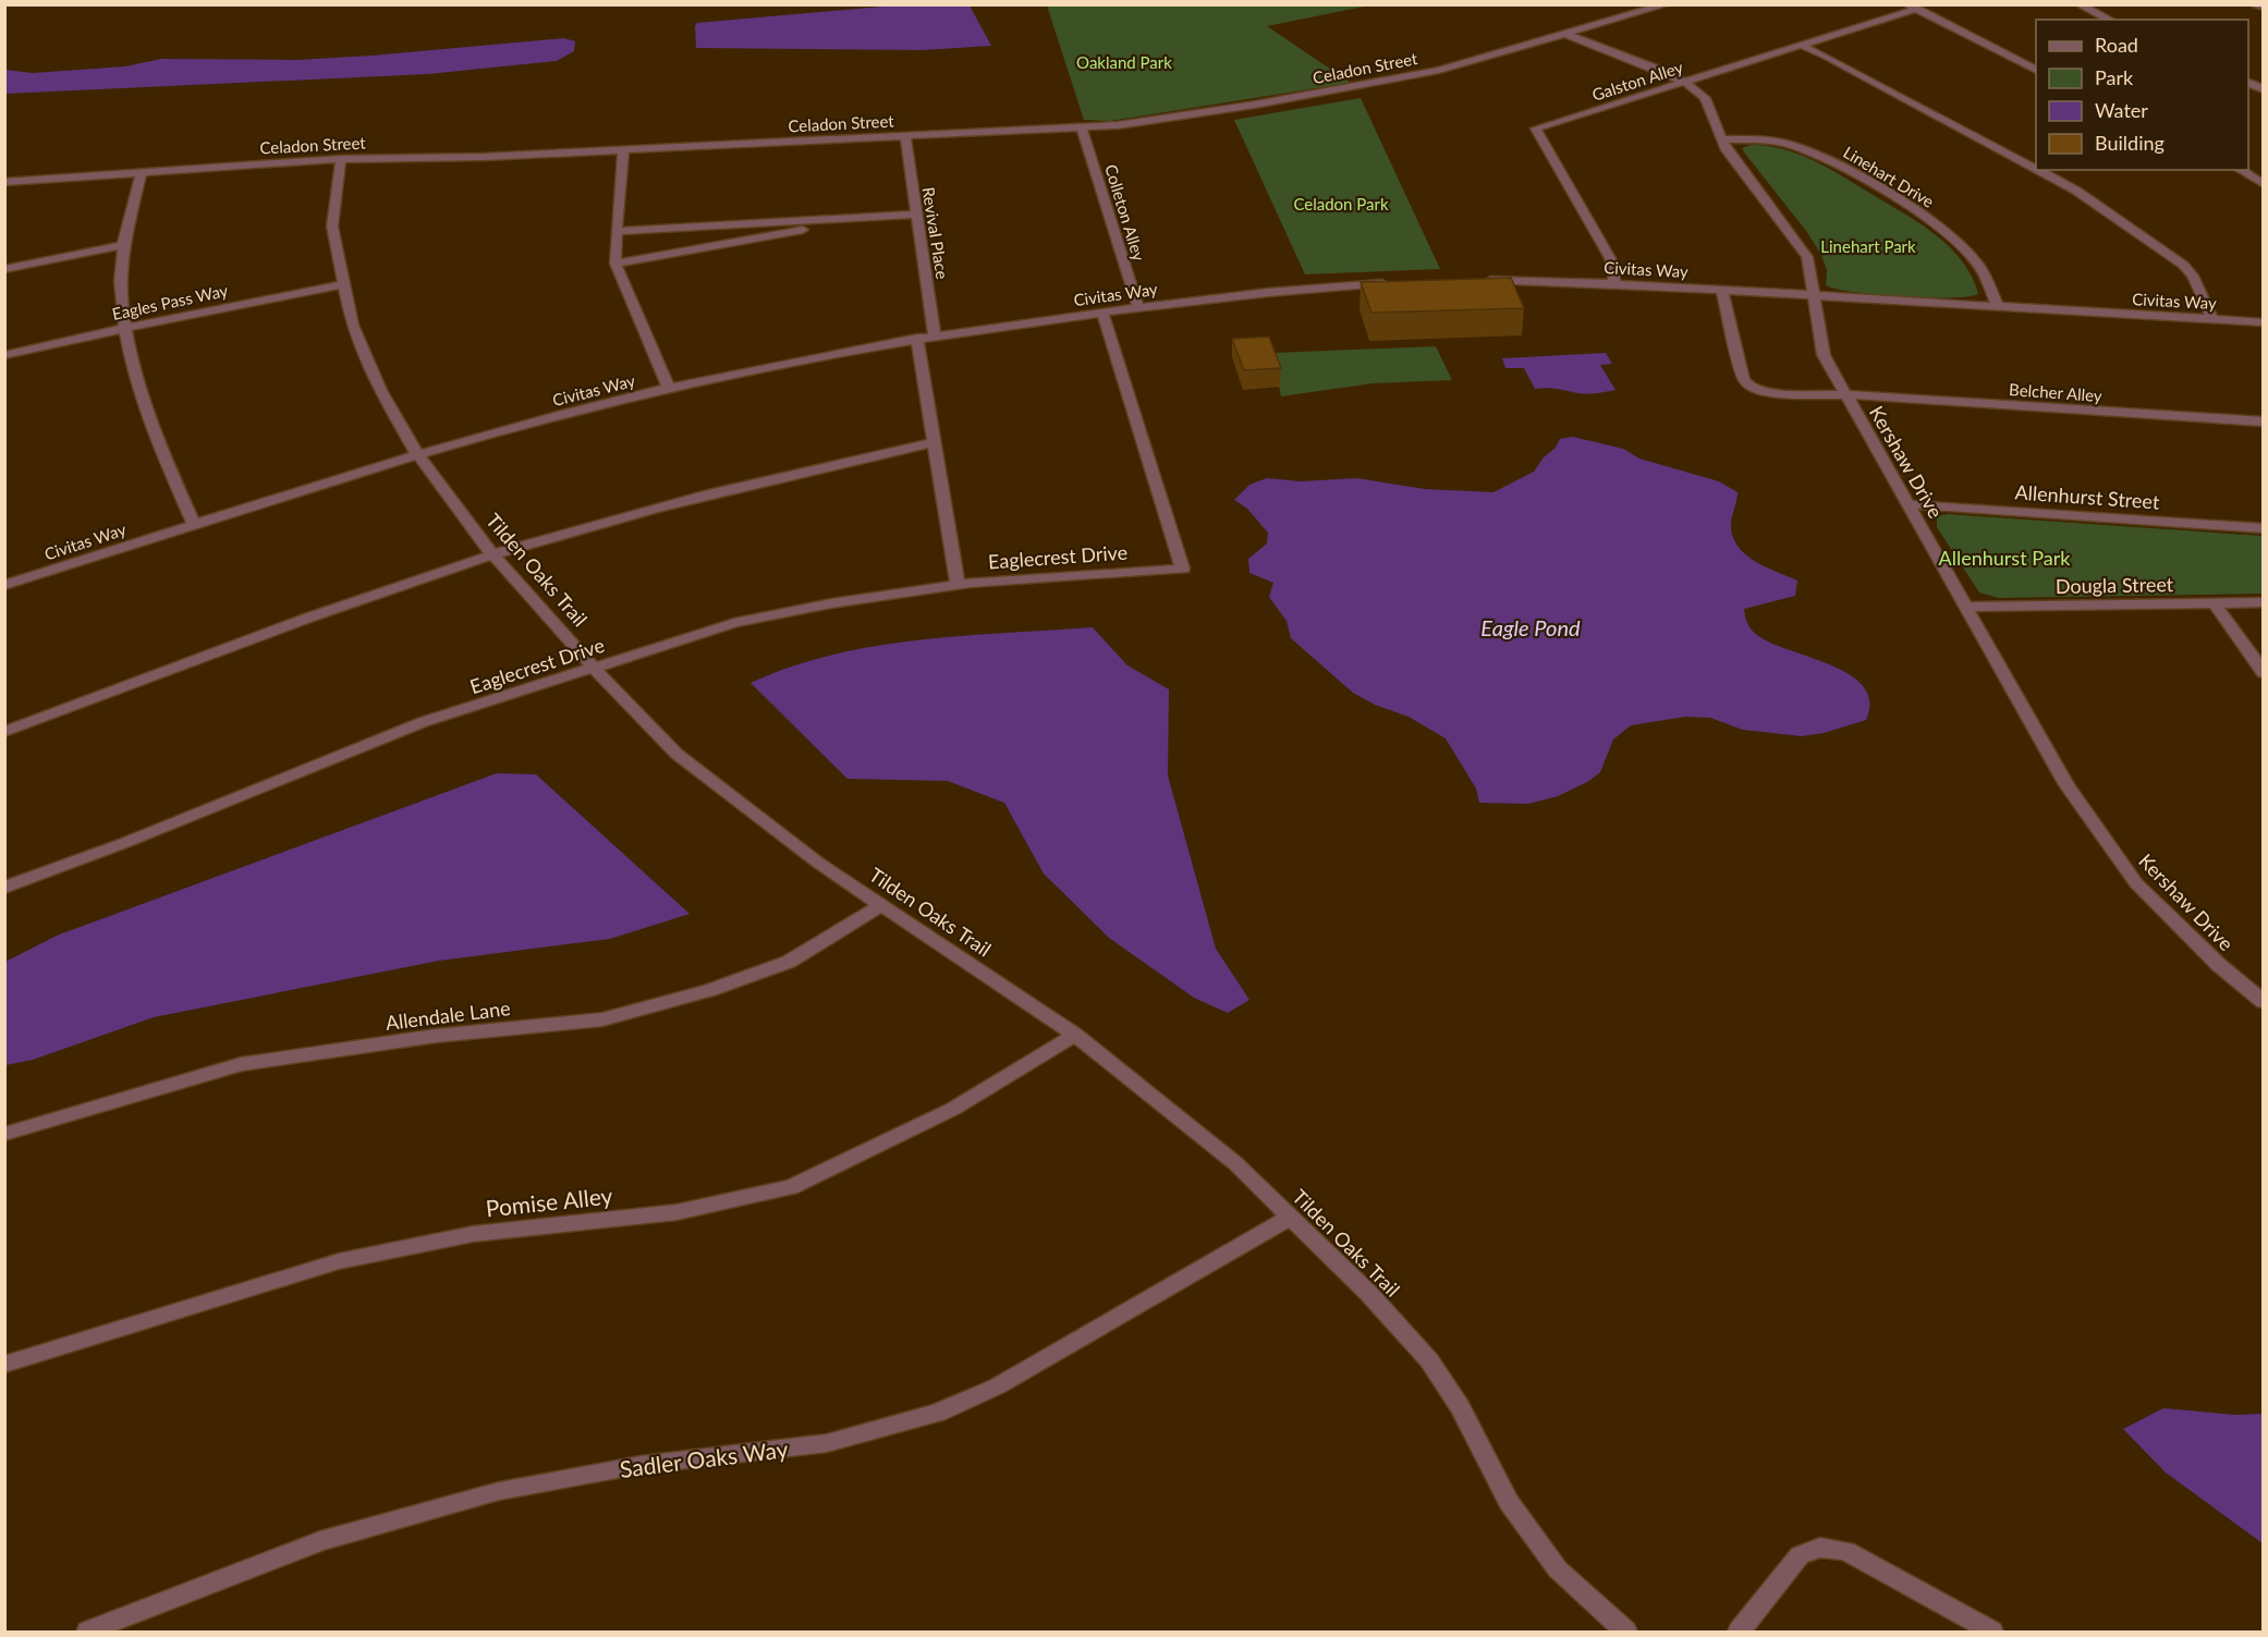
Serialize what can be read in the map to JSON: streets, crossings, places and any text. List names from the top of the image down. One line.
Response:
{"streets":{"street":["Celadon Street","Galston Alley","Linehart Drive","Colleton Alley","Revival Place","Civitas Way","Eagles Pass Way","Belcher Alley","Kershaw Drive","Allenhurst Street","Eaglecrest Drive","Tilden Oaks Trail","Dougla Street","Allendale Lane","Pomise Alley","Sadler Oaks Way"]},"crossings":[["Celadon Street","Colleton Alley"],["Celadon Street","Revival Place"],["Celadon Street","Kershaw Drive"],["Celadon Street","Tilden Oaks Trail"],["Galston Alley","Civitas Way"],["Galston Alley","Kershaw Drive"],["Linehart Drive","Civitas Way"],["Linehart Drive","Kershaw Drive"],["Colleton Alley","Civitas Way"],["Revival Place","Civitas Way"],["Civitas Way","Belcher Alley"],["Civitas Way","Kershaw Drive"],["Civitas Way","Eaglecrest Drive"],["Civitas Way","Tilden Oaks Trail"],["Eagles Pass Way","Tilden Oaks Trail"],["Belcher Alley","Kershaw Drive"],["Kershaw Drive","Allenhurst Street"],["Kershaw Drive","Dougla Street"],["Eaglecrest Drive","Tilden Oaks Trail"],["Tilden Oaks Trail","Allendale Lane"],["Tilden Oaks Trail","Pomise Alley"],["Tilden Oaks Trail","Sadler Oaks Way"]],"water":["Eagle Pond"],"parks":["Oakland Park","Celadon Park","Linehart Park","Allenhurst Park"],"legend":["Road","Park","Water","Building"]}
